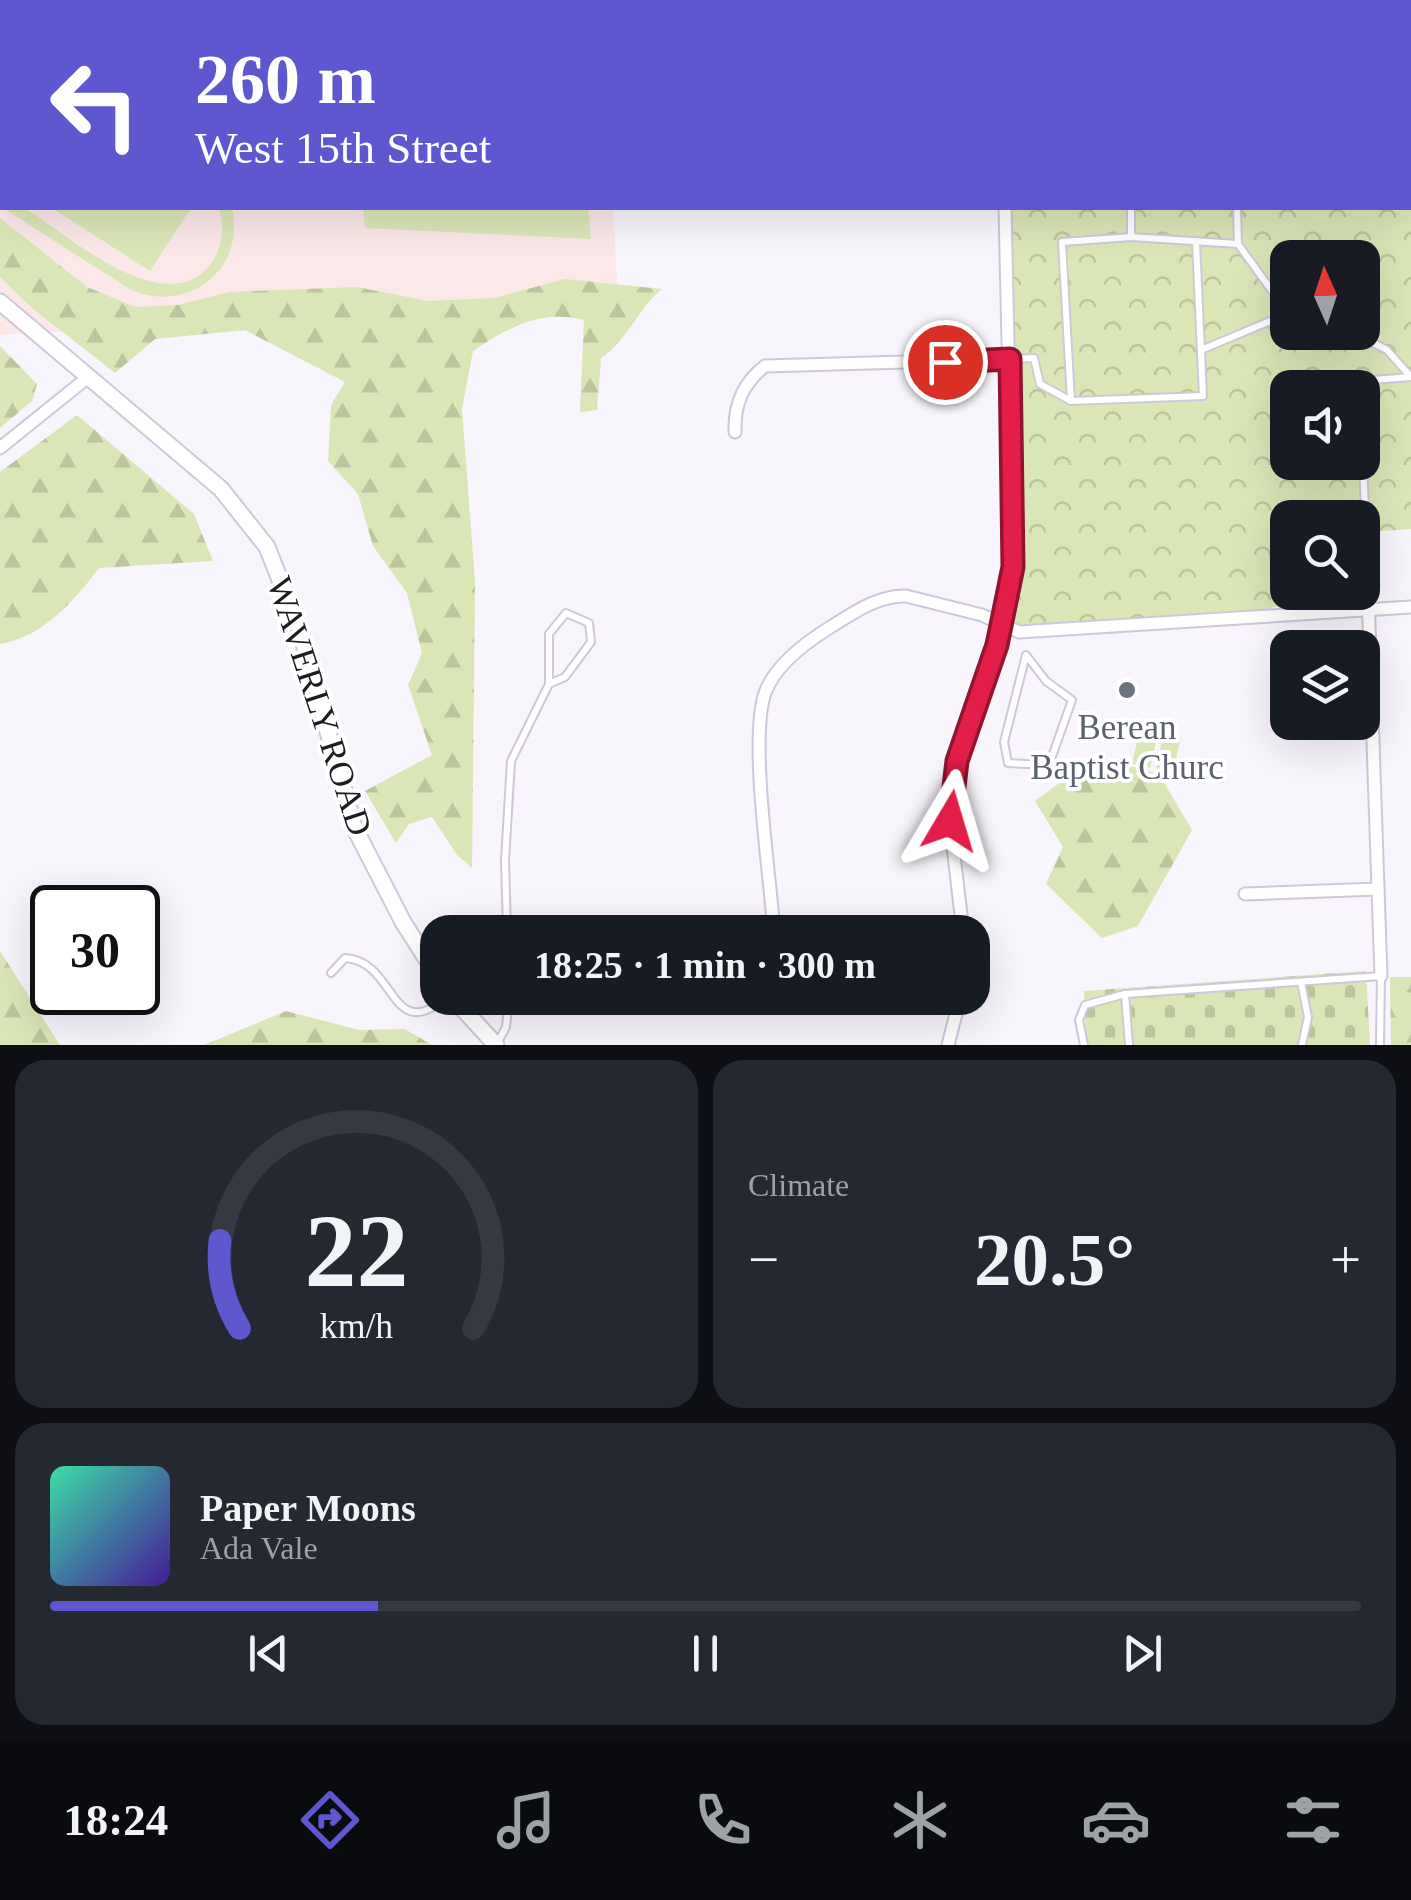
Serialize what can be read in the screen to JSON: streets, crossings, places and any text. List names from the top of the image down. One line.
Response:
{"streets":{"street":["WAVERLY ROAD"]},"places":["Berean Baptist Churc"],"north":"top","page":{"turn":["260 m","West 15th Street"],"limit":"30","trip":"18:25 · 1 min · 300 m","tile":"Climate","heat":["−","20.5°","+"],"song":["Paper Moons","Ada Vale"],"tabs":"18:24","gauge":["22","km/h"]}}
